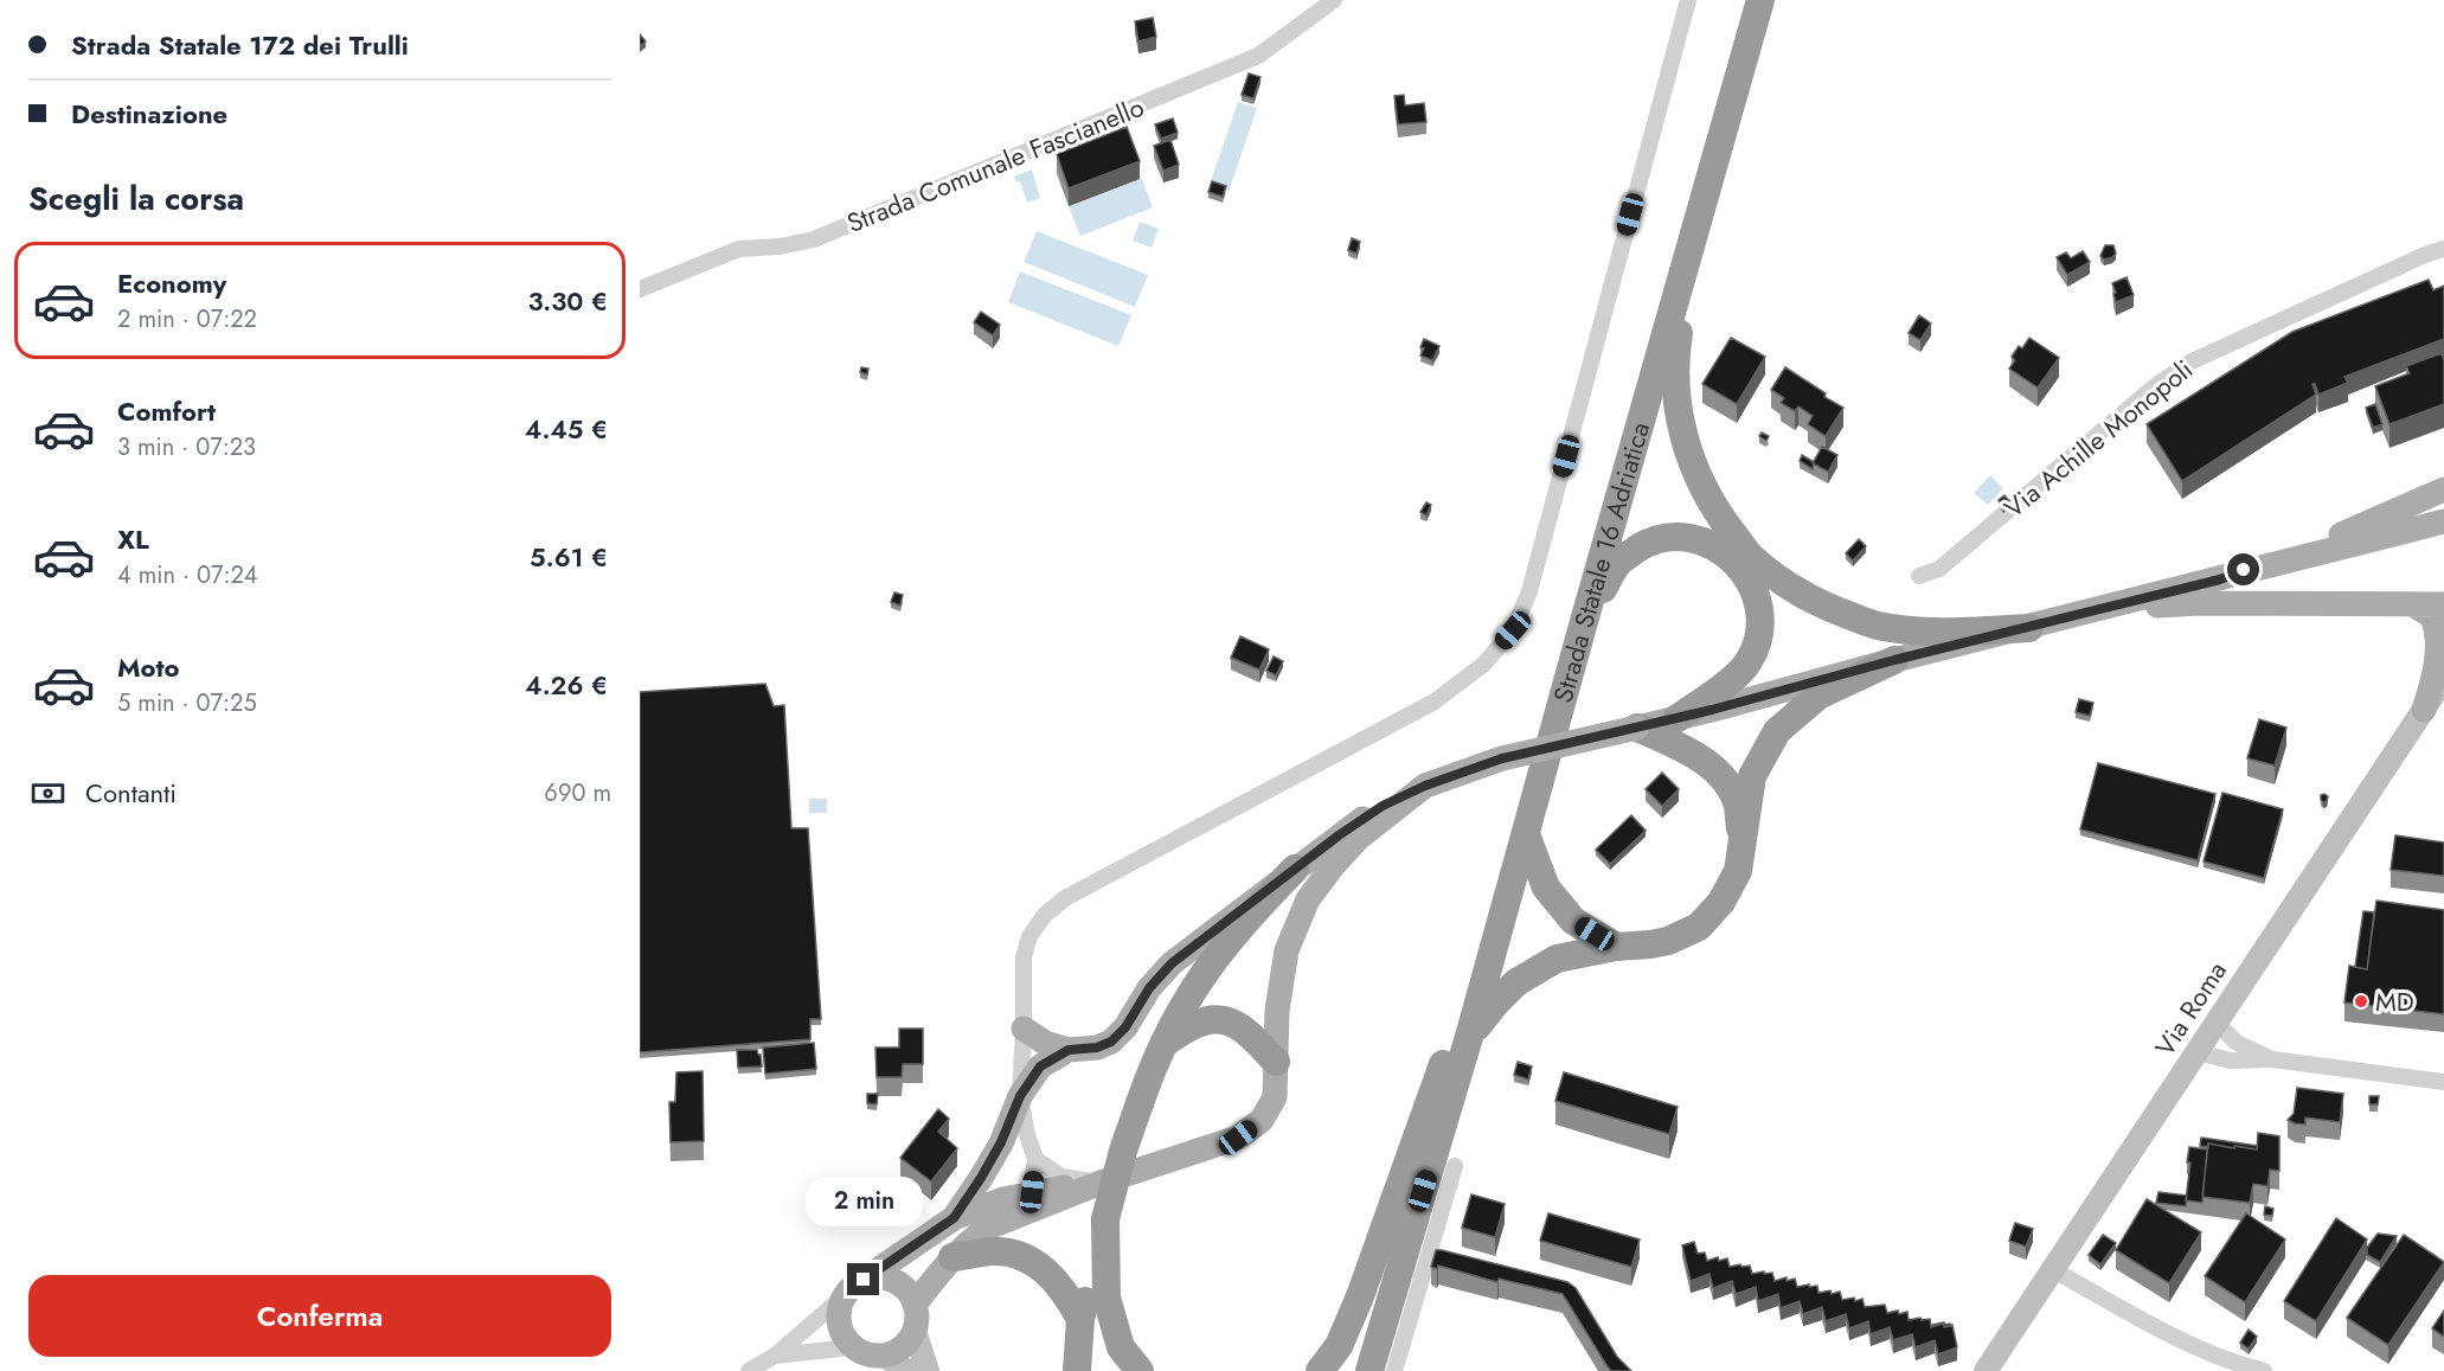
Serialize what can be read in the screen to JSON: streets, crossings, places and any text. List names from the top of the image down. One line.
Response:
{"streets":{"highway":["Strada Statale 16 Adriatica"],"street":["Strada Comunale Fascianello","Via Achille Monopoli","Via Roma"]},"places":["MD"],"page":{"banner":["Strada Statale 172 dei Trulli","Destinazione"],"heading":"Scegli la corsa","list":[{"name":"Economy","note":"2 min · 07:22","value":"3.30 €"},{"name":"Comfort","note":"3 min · 07:23","value":"4.45 €"},{"name":"XL","note":"4 min · 07:24","value":"5.61 €"},{"name":"Moto","note":"5 min · 07:25","value":"4.26 €"}],"pay":["Contanti","690 m"],"bubble":"2 min","buttons":"Conferma"}}
